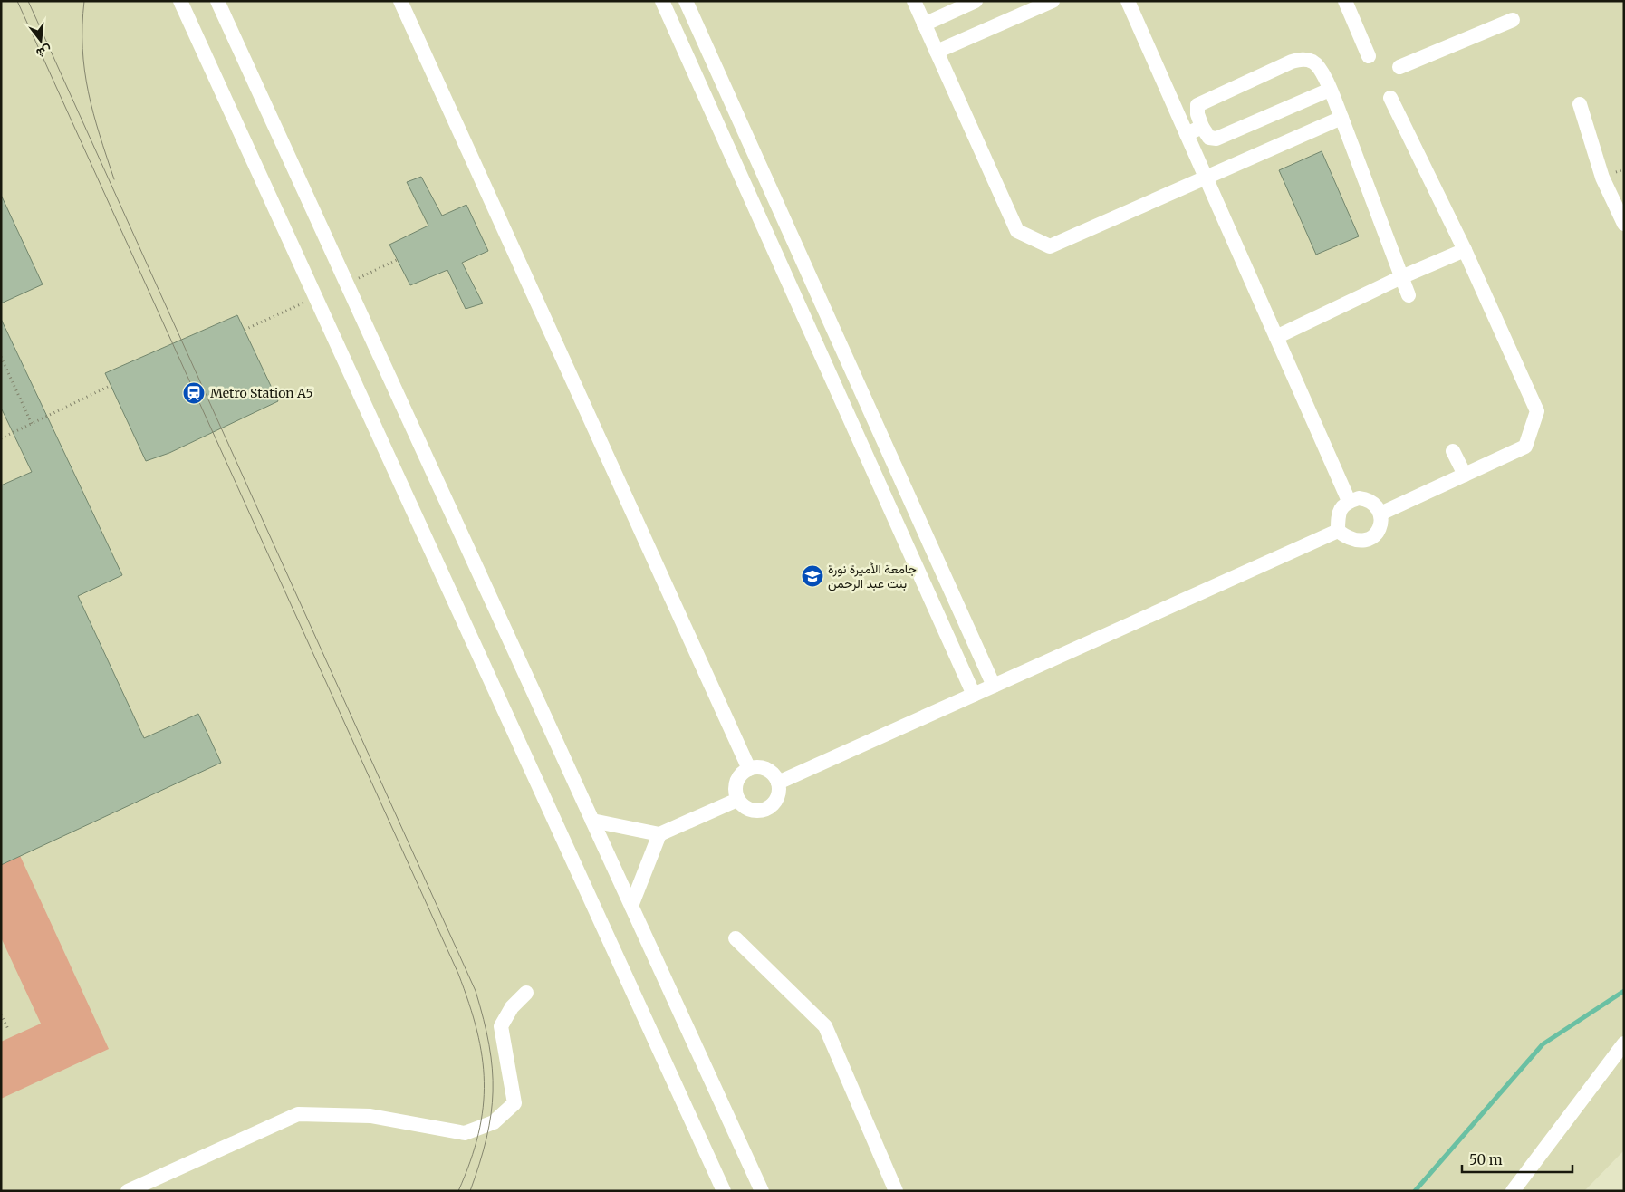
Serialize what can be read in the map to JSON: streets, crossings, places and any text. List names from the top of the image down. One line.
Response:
{"places":{"station":["Metro Station A5"],"school or university":["جامعة الأميرة نورة بنت عبد الرحمن"]},"scale_bar":"50 m","north":"bottom"}
